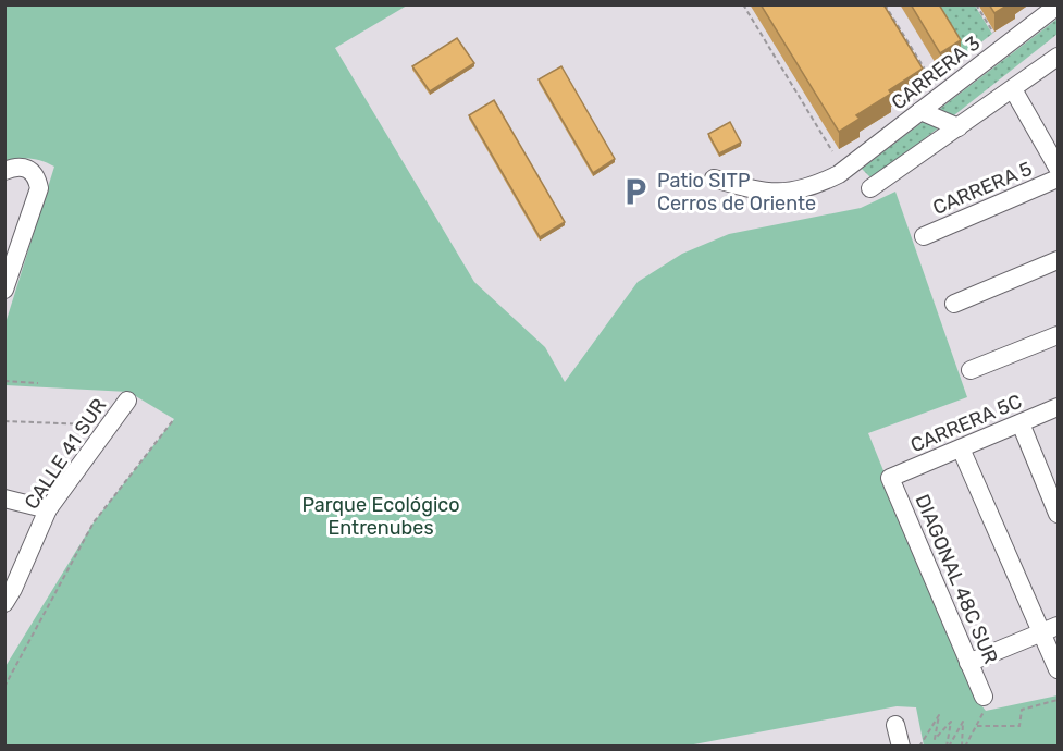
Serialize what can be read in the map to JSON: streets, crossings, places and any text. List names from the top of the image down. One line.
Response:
{"streets":{"street":["CARRERA 3","CARRERA 5","CARRERA 5C","CALLE 41 SUR","DIAGONAL 48C SUR"]},"crossings":[["CARRERA 5C","DIAGONAL 48C SUR"]],"parks":["Parque Ecológico Entrenubes"],"places":{"parking":["Patio SITP Cerros de Oriente"]}}
